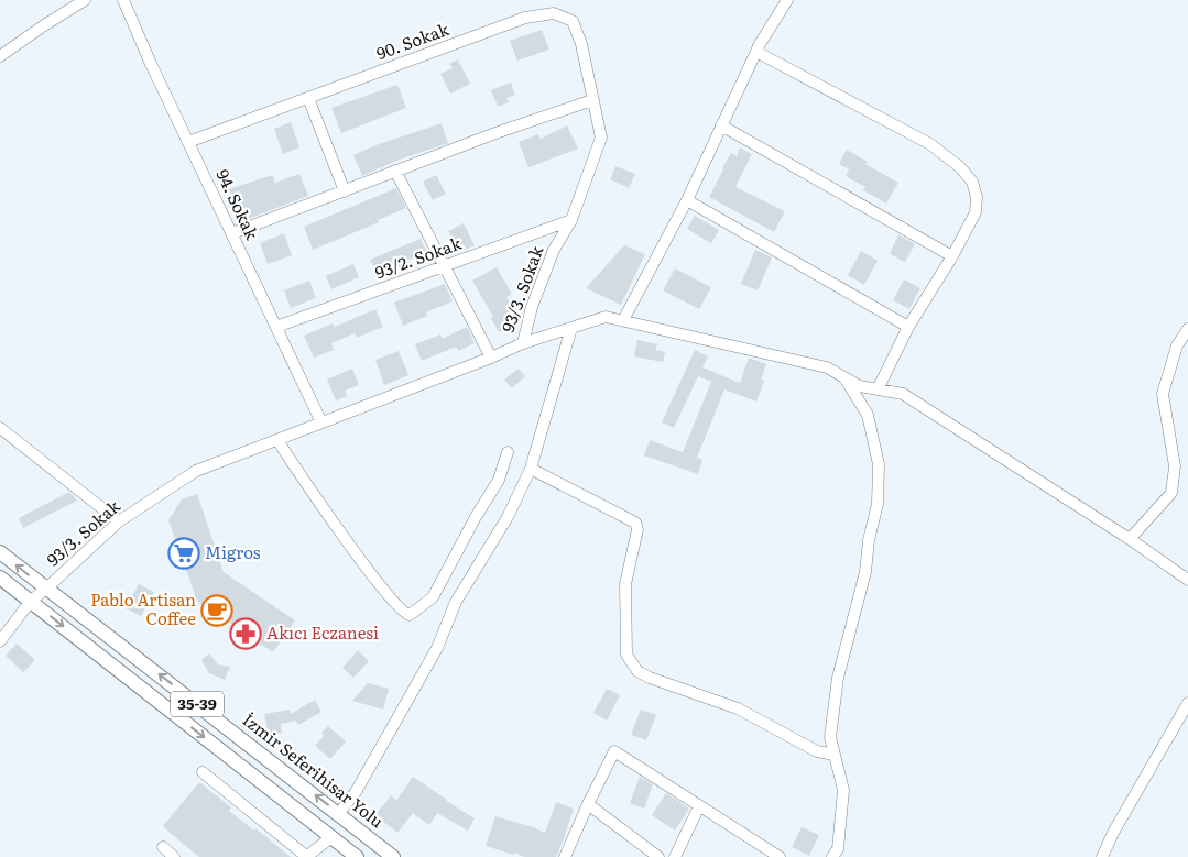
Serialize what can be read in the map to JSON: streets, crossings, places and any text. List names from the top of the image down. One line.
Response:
{"streets":{"main road":["35-39","İzmir Seferihisar Yolu"],"street":["90. Sokak","94. Sokak","93/2. Sokak","93/3. Sokak"]},"crossings":[["90. Sokak","94. Sokak"],["90. Sokak","93/3. Sokak"],["94. Sokak","93/2. Sokak"],["94. Sokak","93/3. Sokak"],["93/2. Sokak","93/3. Sokak"],["93/3. Sokak","35-39"],["93/3. Sokak","İzmir Seferihisar Yolu"]],"places":{"supermarket":["Migros"],"cafe":["Pablo Artisan Coffee"],"pharmacy":["Akıcı Eczanesi"]}}
